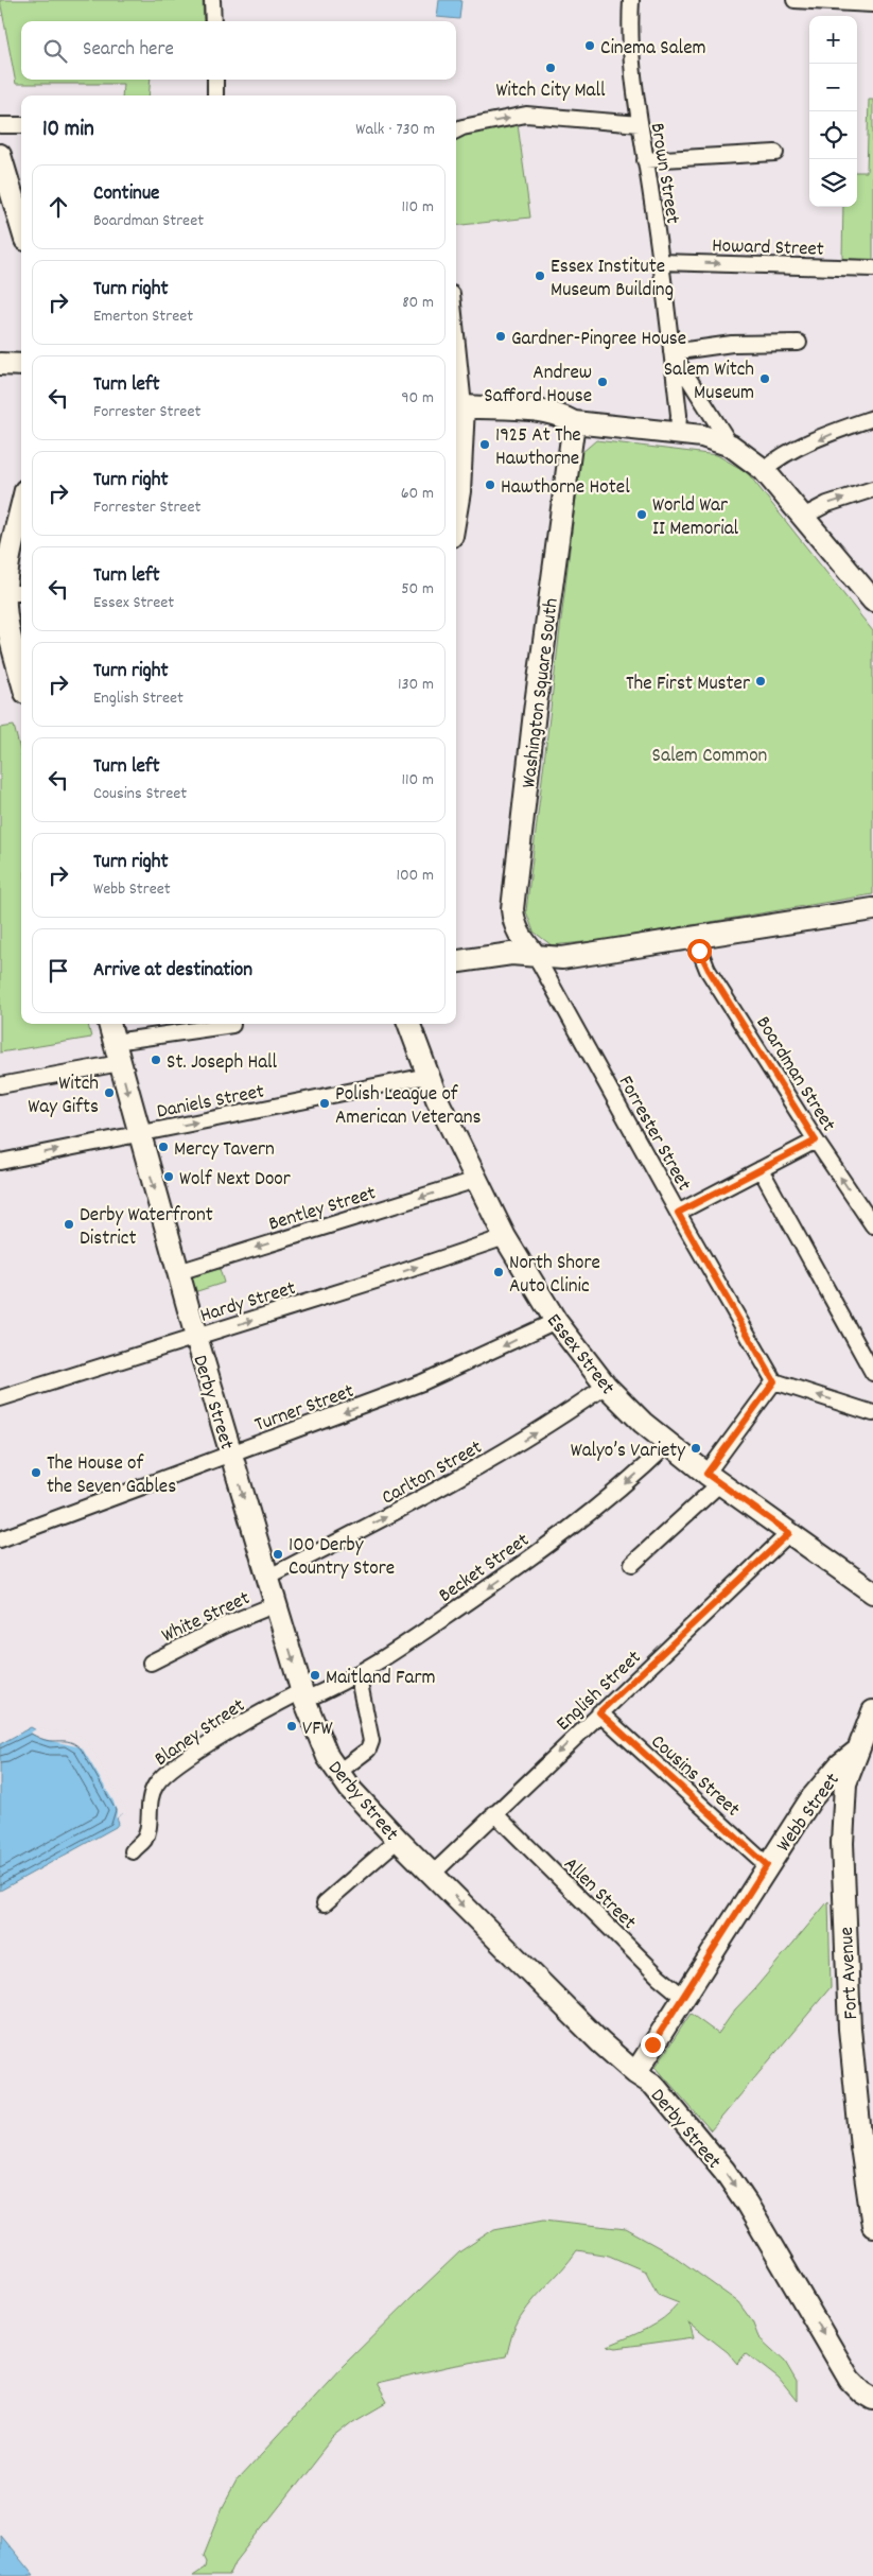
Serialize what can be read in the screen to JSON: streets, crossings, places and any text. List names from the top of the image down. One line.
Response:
{"streets":{"street":["Brown Street","Howard Street","Washington Square South","Boardman Street","Daniels Street","Forrester Street","Bentley Street","Hardy Street","Essex Street","Derby Street","Turner Street","Carlton Street","Becket Street","White Street","English Street","Blaney Street","Cousins Street","Webb Street","Allen Street","Fort Avenue"]},"crossings":[["Brown Street","Howard Street"],["Washington Square South","Forrester Street"],["Daniels Street","Essex Street"],["Daniels Street","Derby Street"],["Bentley Street","Essex Street"],["Bentley Street","Derby Street"],["Hardy Street","Essex Street"],["Hardy Street","Derby Street"],["Essex Street","Turner Street"],["Essex Street","Carlton Street"],["Essex Street","Becket Street"],["Essex Street","English Street"],["Derby Street","Turner Street"],["Derby Street","Carlton Street"],["Derby Street","Becket Street"],["Derby Street","White Street"],["Derby Street","English Street"],["Derby Street","Blaney Street"],["Derby Street","Webb Street"],["Becket Street","Blaney Street"],["English Street","Cousins Street"],["English Street","Allen Street"],["Cousins Street","Webb Street"],["Webb Street","Allen Street"],["Webb Street","Fort Avenue"]],"one_way":["Bentley Street","Hardy Street","Derby Street","Turner Street","Carlton Street","Becket Street"],"parks":["Salem Common"],"places":["Cinema Salem","Witch City Mall","Essex Institute Museum Building","Gardner-Pingree House","Salem Witch Museum","Andrew Safford House","1925 At The Hawthorne","Hawthorne Hotel","World War II Memorial","The First Muster","St. Joseph Hall","Witch Way Gifts","Polish League of American Veterans","Mercy Tavern","Wolf Next Door","Derby Waterfront District","North Shore Auto Clinic","Walyo’s Variety","The House of the Seven Gables","100 Derby Country Store","Maitland Farm","VFW"],"page":{"map_buttons":["+","−"],"search":"Search here","heading":["10 min","Walk · 730 m"],"list":[["Continue","Boardman Street","110 m"],["Turn right","Emerton Street","80 m"],["Turn left","Forrester Street","90 m"],["Turn right","Forrester Street","60 m"],["Turn left","Essex Street","50 m"],["Turn right","English Street","130 m"],["Turn left","Cousins Street","110 m"],["Turn right","Webb Street","100 m"],"Arrive at destination"]}}
